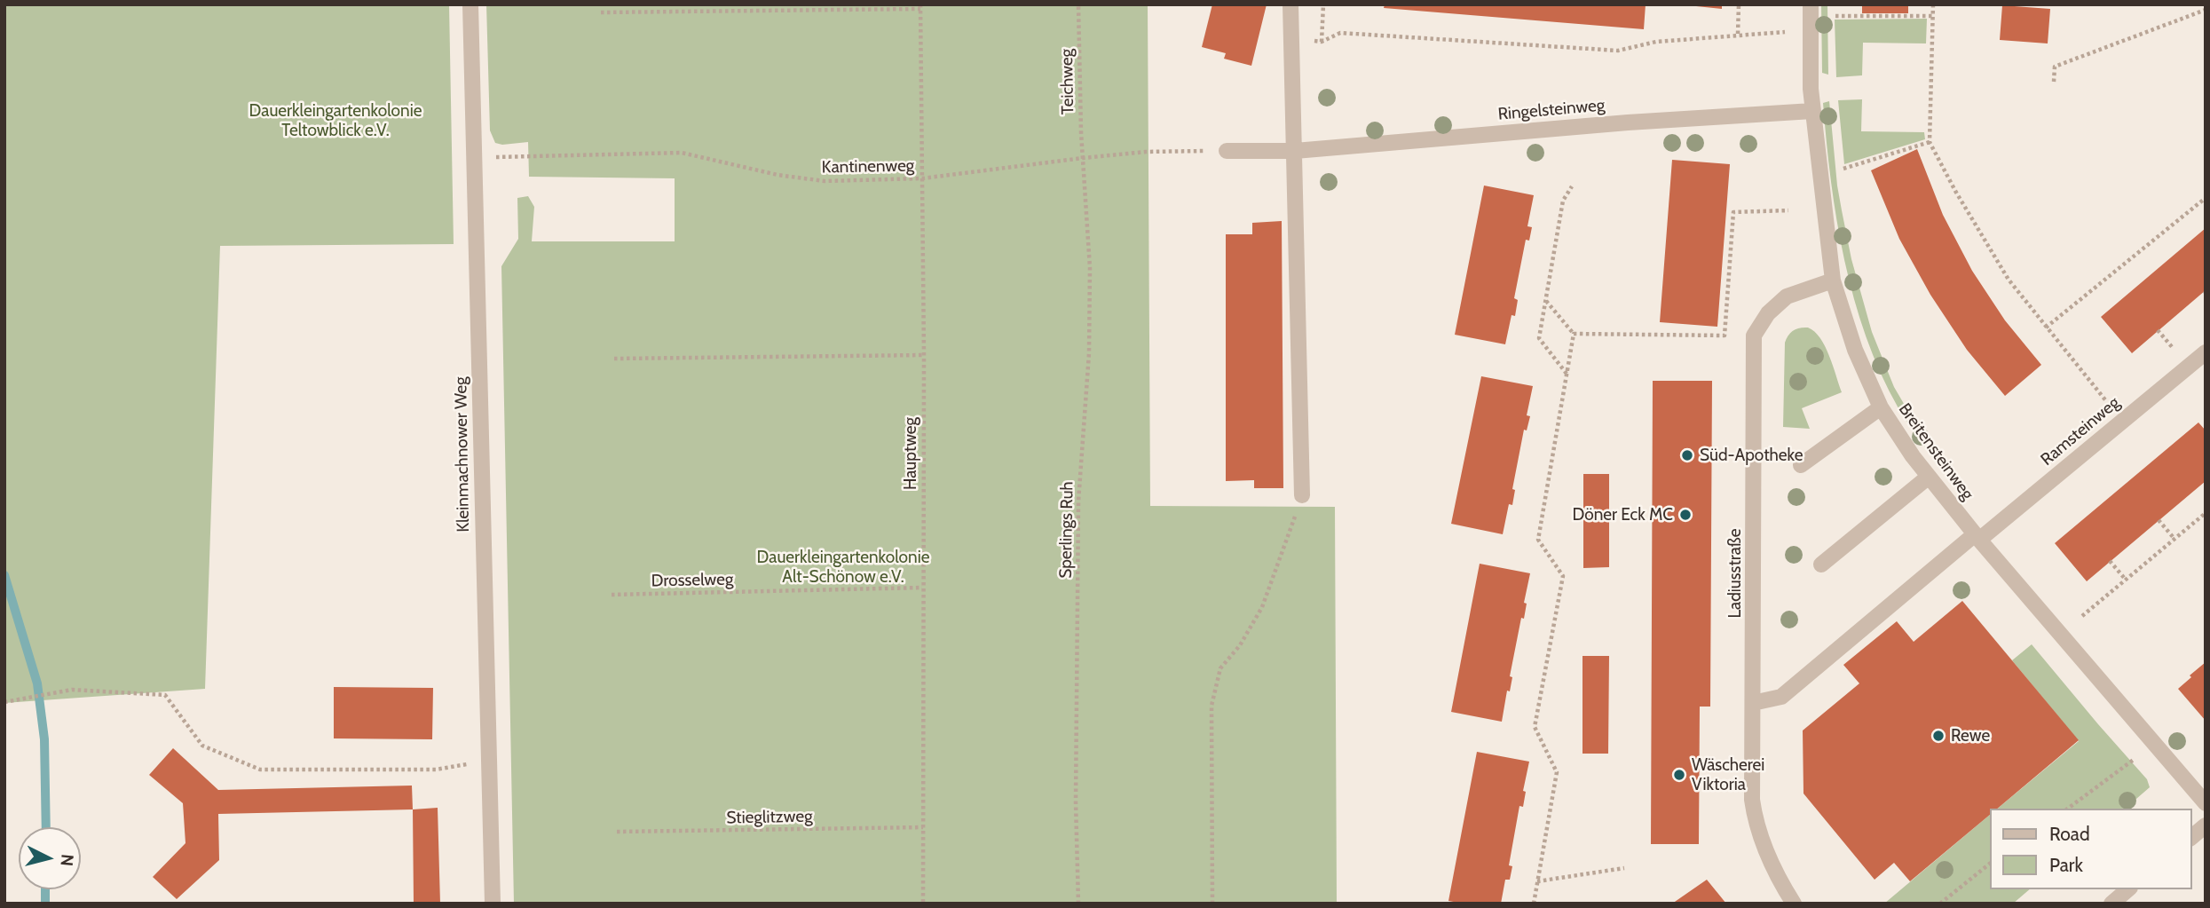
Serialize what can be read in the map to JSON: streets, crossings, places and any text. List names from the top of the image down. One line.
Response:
{"streets":{"street":["Ringelsteinweg","Ramsteinweg","Breitensteinweg","Kleinmachnower Weg","Ladiusstraße"],"path":["Teichweg","Kantinenweg","Hauptweg","Sperlings Ruh","Drosselweg","Stieglitzweg"]},"crossings":[["Teichweg","Kantinenweg"],["Teichweg","Sperlings Ruh"],["Ringelsteinweg","Kantinenweg"],["Ringelsteinweg","Breitensteinweg"],["Kantinenweg","Hauptweg"],["Kantinenweg","Kleinmachnower Weg"],["Kantinenweg","Sperlings Ruh"],["Ramsteinweg","Breitensteinweg"],["Ramsteinweg","Ladiusstraße"],["Breitensteinweg","Ladiusstraße"],["Hauptweg","Drosselweg"],["Hauptweg","Stieglitzweg"]],"parks":["Dauerkleingartenkolonie Teltowblick e.V.","Dauerkleingartenkolonie Alt-Schönow e.V."],"places":["Süd-Apotheke","Döner Eck MC","Rewe","Wäscherei Viktoria"],"legend":["Road","Park"],"north":"right"}
